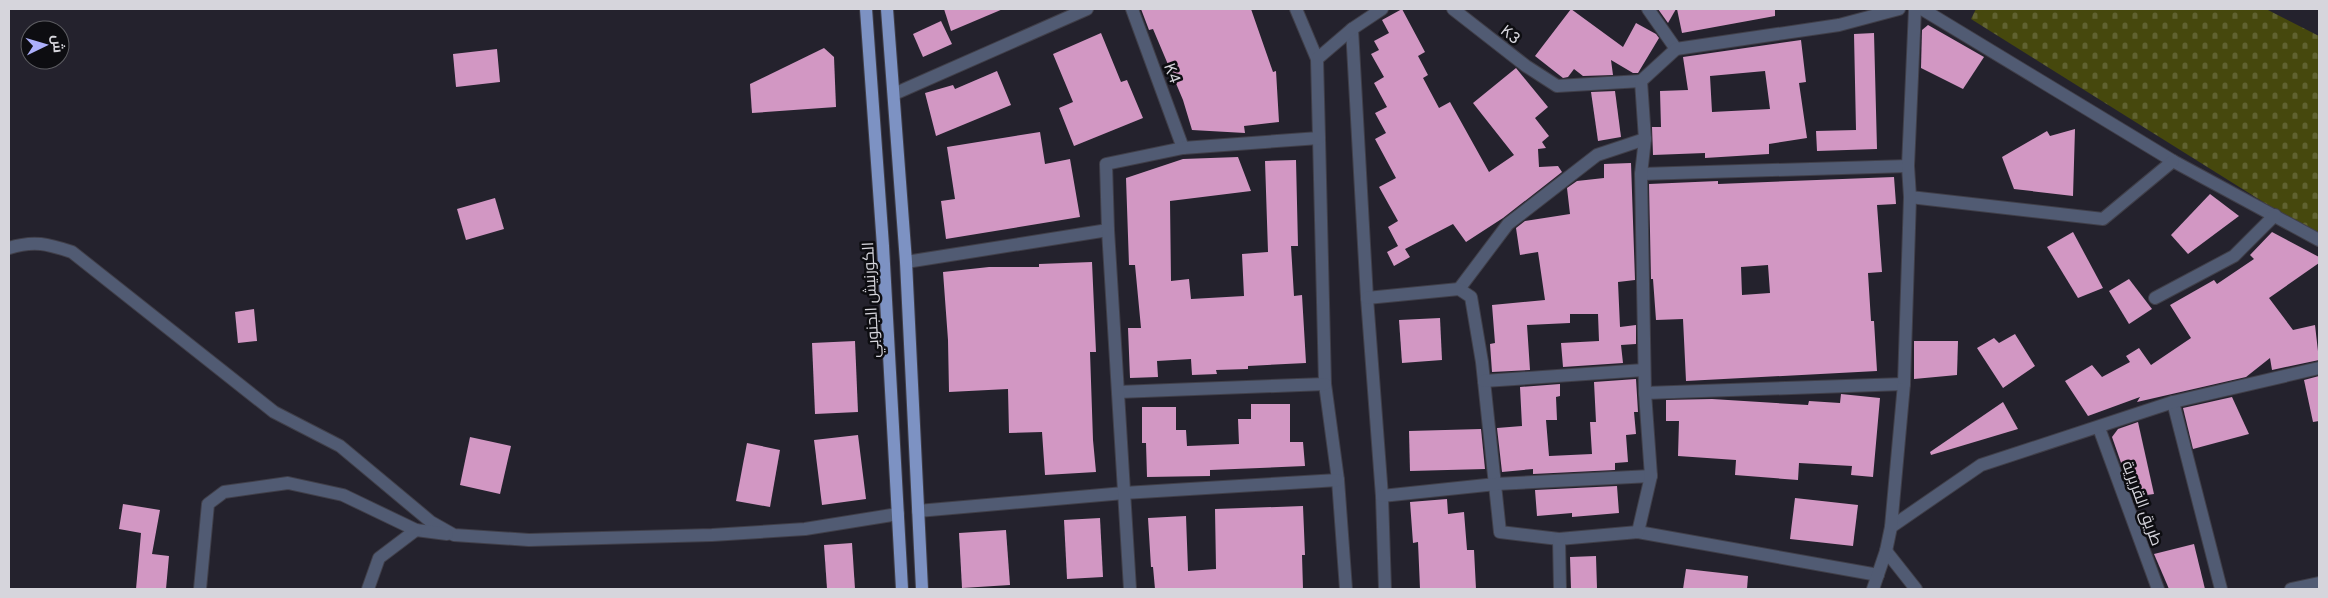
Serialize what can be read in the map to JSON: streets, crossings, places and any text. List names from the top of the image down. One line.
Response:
{"streets":{"main road":["الكورنيش الجنوبي"],"street":["K3","K4","طريق القريرية"]},"north":"right"}
